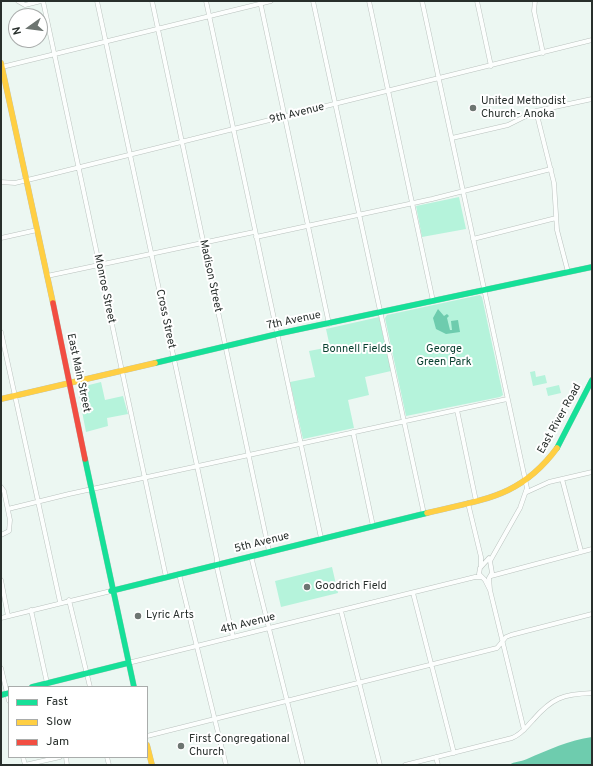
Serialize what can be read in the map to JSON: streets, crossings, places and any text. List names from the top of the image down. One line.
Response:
{"streets":{"main road":["7th Avenue","East Main Street","East River Road","5th Avenue","4th Avenue"],"street":["9th Avenue","Madison Street","Monroe Street","Cross Street"]},"crossings":[["9th Avenue","Madison Street"],["9th Avenue","Monroe Street"],["9th Avenue","Cross Street"],["9th Avenue","East Main Street"],["Madison Street","7th Avenue"],["Madison Street","5th Avenue"],["Monroe Street","7th Avenue"],["Monroe Street","5th Avenue"],["Cross Street","7th Avenue"],["Cross Street","5th Avenue"],["Cross Street","4th Avenue"],["7th Avenue","East Main Street"],["East Main Street","5th Avenue"],["East Main Street","4th Avenue"],["East River Road","5th Avenue"]],"parks":["Bonnell Fields","George Green Park"],"places":["United Methodist Church- Anoka","Goodrich Field","Lyric Arts","First Congregational Church"],"legend":["Fast","Slow","Jam"],"north":"left"}
